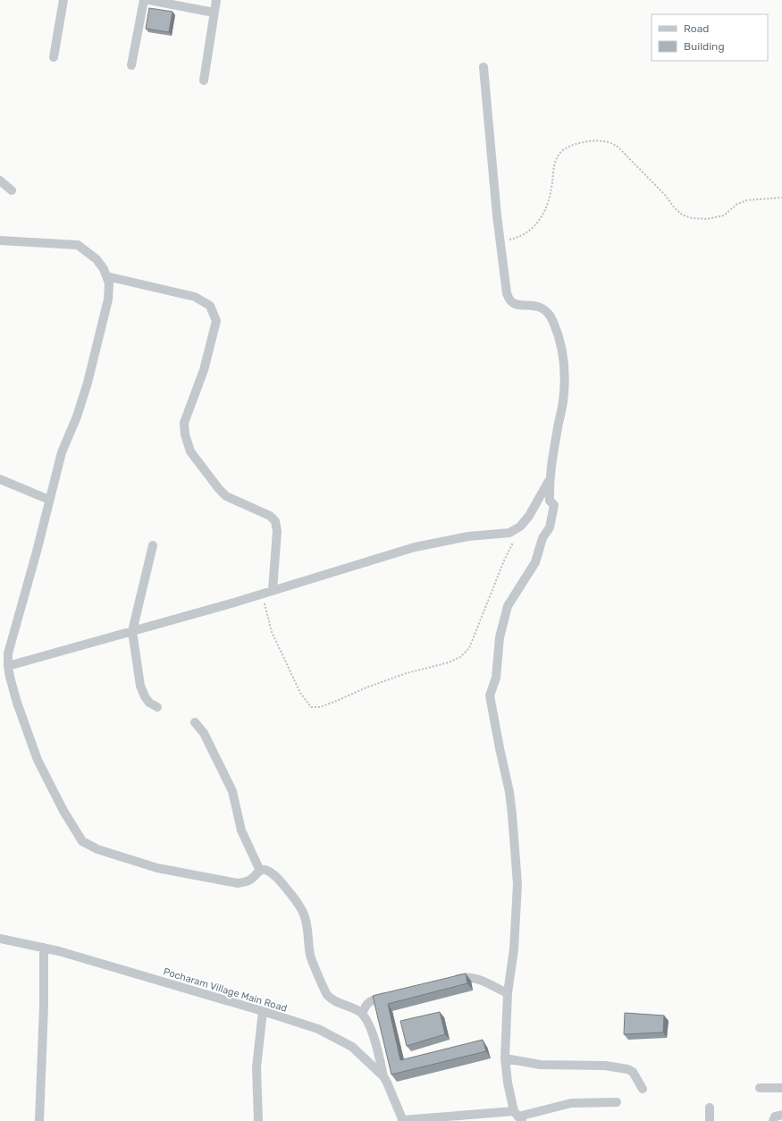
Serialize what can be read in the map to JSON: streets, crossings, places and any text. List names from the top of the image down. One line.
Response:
{"streets":{"street":["Pocharam Village Main Road"]},"legend":["Road","Building"]}
